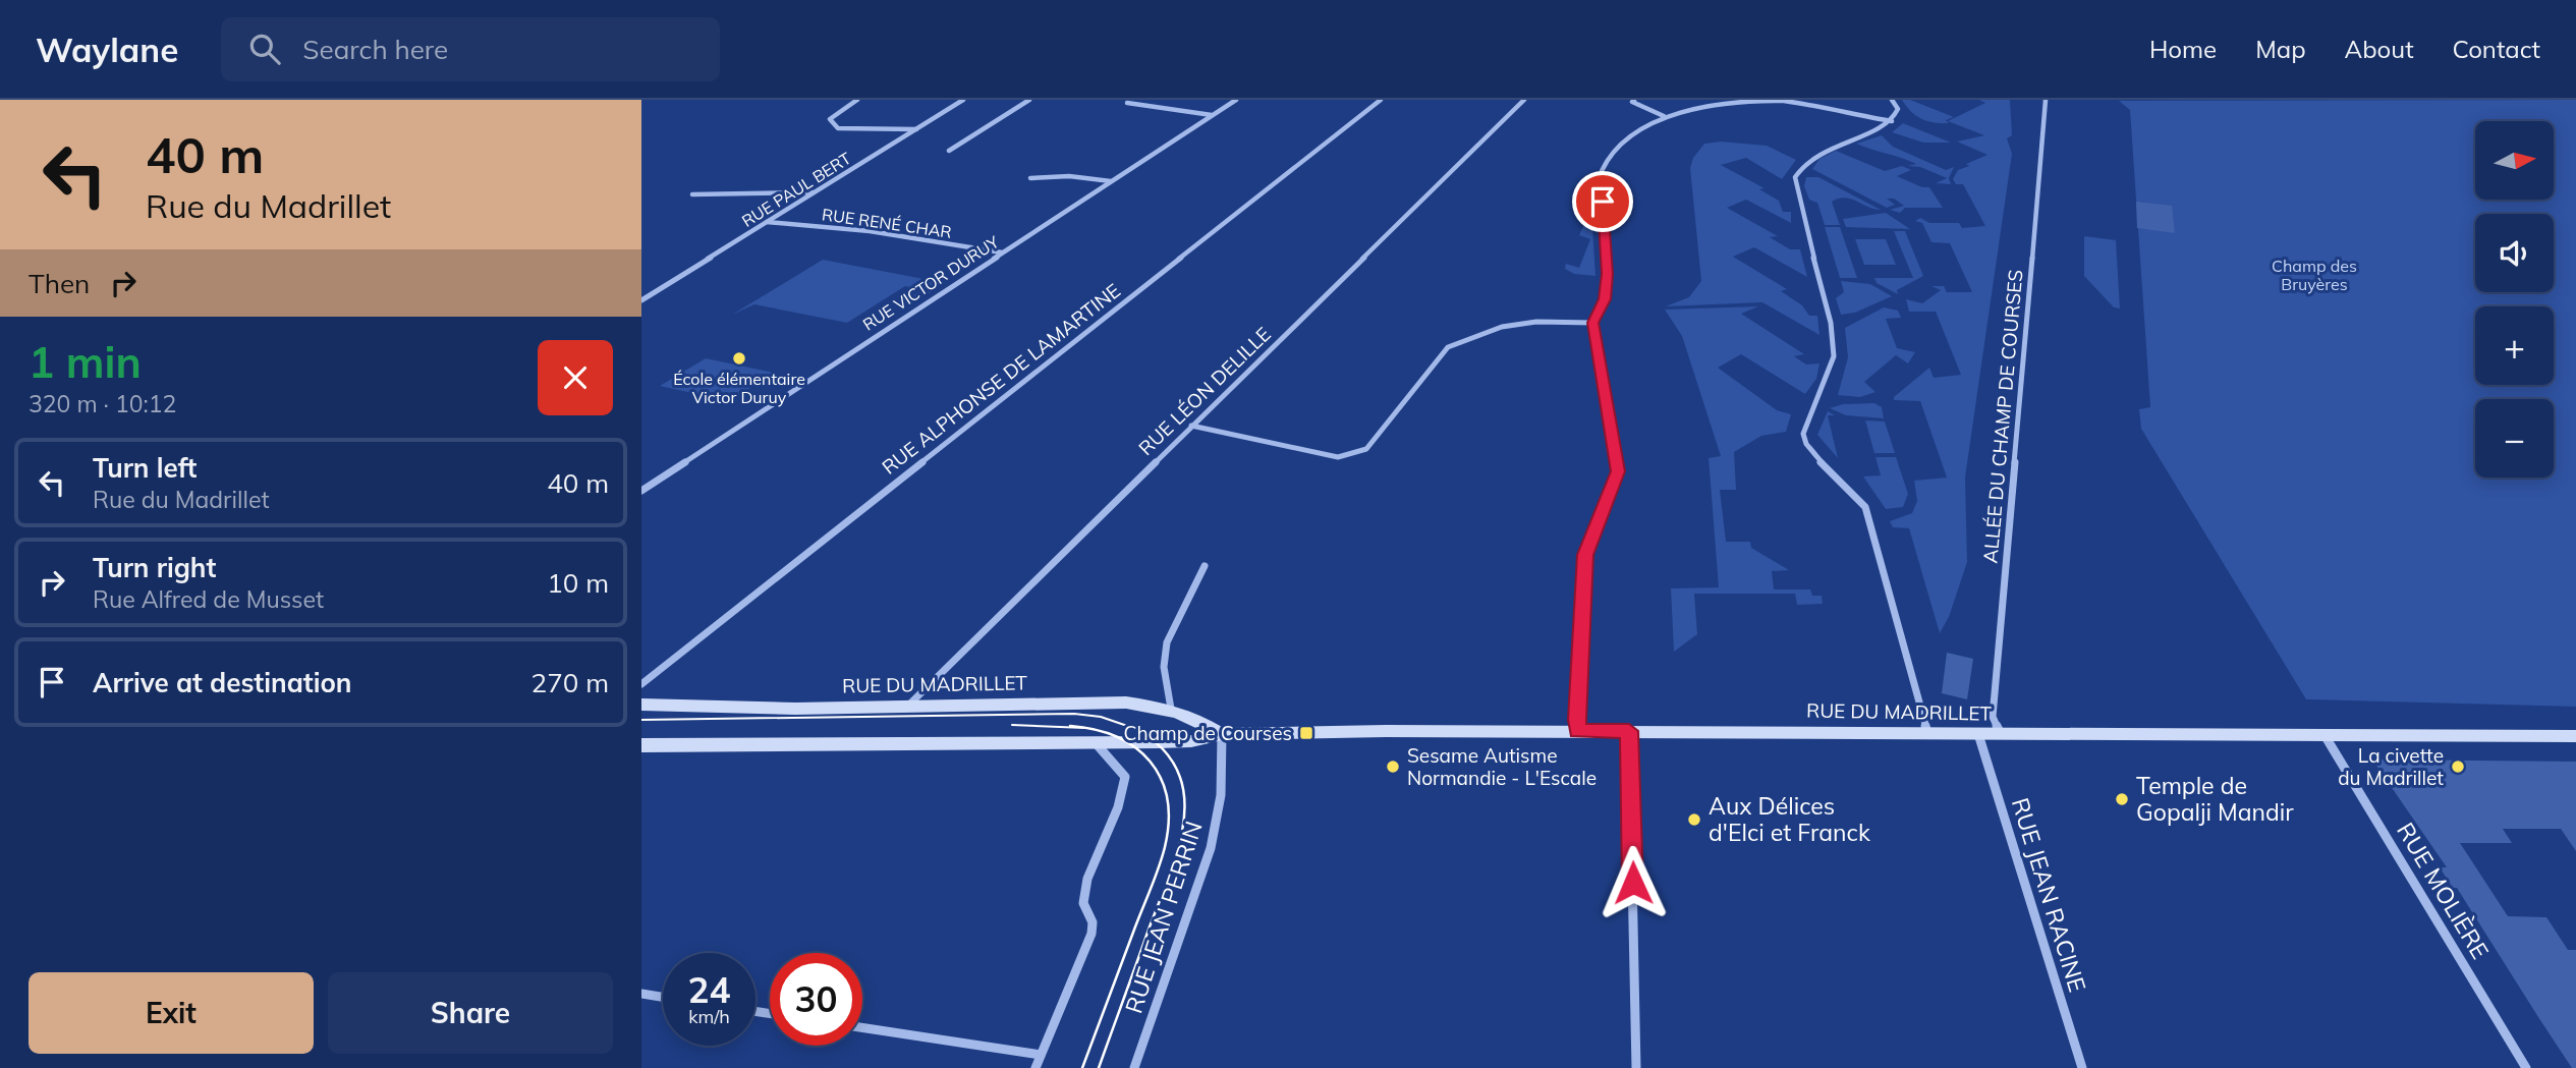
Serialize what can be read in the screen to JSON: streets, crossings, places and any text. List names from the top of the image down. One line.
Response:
{"streets":{"street":["RUE PAUL BERT","RUE RENÉ CHAR","RUE VICTOR DURUY","RUE ALPHONSE DE LAMARTINE","RUE LÉON DELILLE","ALLÉE DU CHAMP DE COURSES","RUE DU MADRILLET","RUE MOLIÈRE","RUE JEAN RACINE","RUE JEAN PERRIN"]},"crossings":[["RUE PAUL BERT","RUE RENÉ CHAR"],["RUE RENÉ CHAR","RUE VICTOR DURUY"],["RUE LÉON DELILLE","RUE DU MADRILLET"],["ALLÉE DU CHAMP DE COURSES","RUE DU MADRILLET"],["RUE DU MADRILLET","RUE MOLIÈRE"],["RUE DU MADRILLET","RUE JEAN RACINE"],["RUE DU MADRILLET","RUE JEAN PERRIN"]],"parks":["Champ des Bruyères"],"places":{"other":["École élémentaire Victor Duruy","Sesame Autisme Normandie - L'Escale","La civette du Madrillet","Temple de Gopalji Mandir","Aux Délices d'Elci et Franck"],"transit":["Champ de Courses"]},"north":"right","page":{"header":"Waylane","search":"Search here","nav":["Home","Map","About","Contact"],"turn":["40 m","Rue du Madrillet"],"map_buttons":["+","−"],"then":"Then","heading":["1 min","320 m · 10:12"],"list":[{"name":"Turn left","note":"Rue du Madrillet","value":"40 m"},{"name":"Turn right","note":"Rue Alfred de Musset","value":"10 m"},{"name":"Arrive at destination","value":"270 m"}],"speed":"24 km/h","limit":"30","buttons":["Exit","Share"]}}
